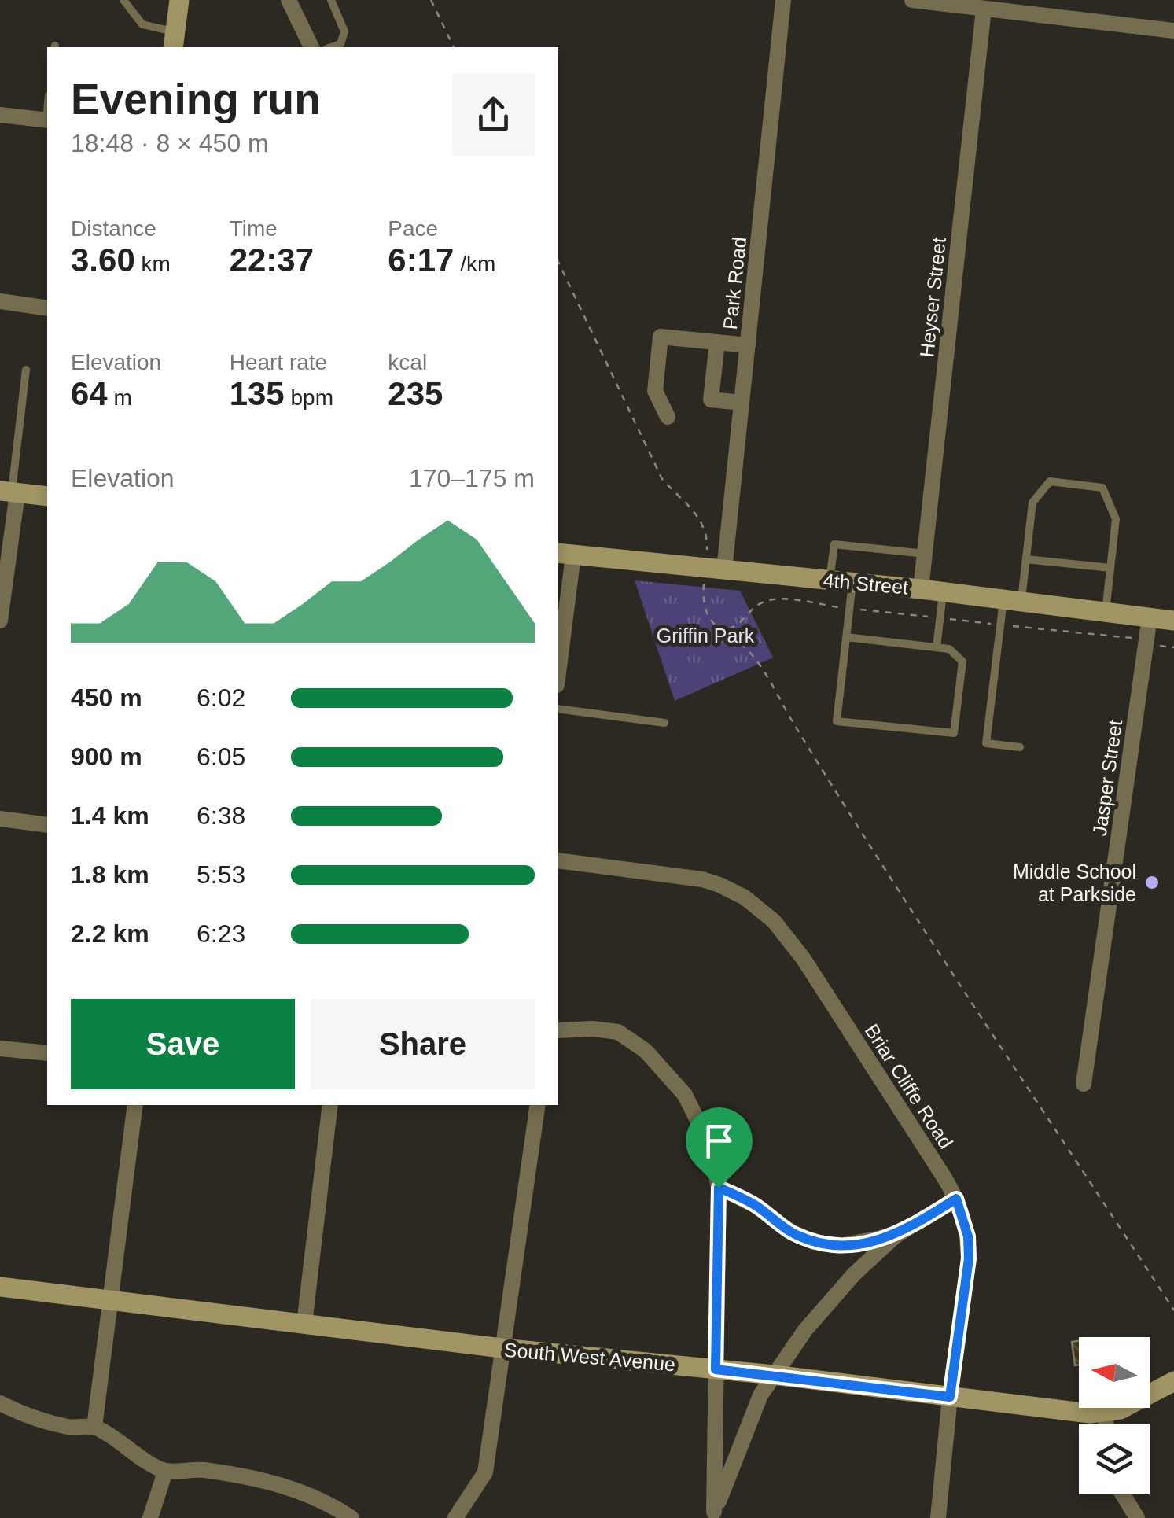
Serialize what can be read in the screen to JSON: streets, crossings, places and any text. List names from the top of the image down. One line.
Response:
{"streets":{"street":["Park Road","Heyser Street","4th Street","Jasper Street","Briar Cliffe Road","South West Avenue"]},"crossings":[["Park Road","4th Street"],["Heyser Street","4th Street"],["4th Street","Jasper Street"],["Briar Cliffe Road","South West Avenue"]],"parks":["Griffin Park"],"places":["Middle School at Parkside"],"north":"left","page":{"heading":["Evening run","18:48 · 8 × 450 m"],"stats":[["Distance","3.60 km"],["Time","22:37"],["Pace","6:17 /km"],["Elevation","64 m"],["Heart rate","135 bpm"],["kcal","235"]],"chart":["Elevation","170–175 m"],"list":[{"name":"450 m","note":"6:02"},{"name":"900 m","note":"6:05"},{"name":"1.4 km","note":"6:38"},{"name":"1.8 km","note":"5:53"},{"name":"2.2 km","note":"6:23"}],"buttons":["Save","Share"]}}
